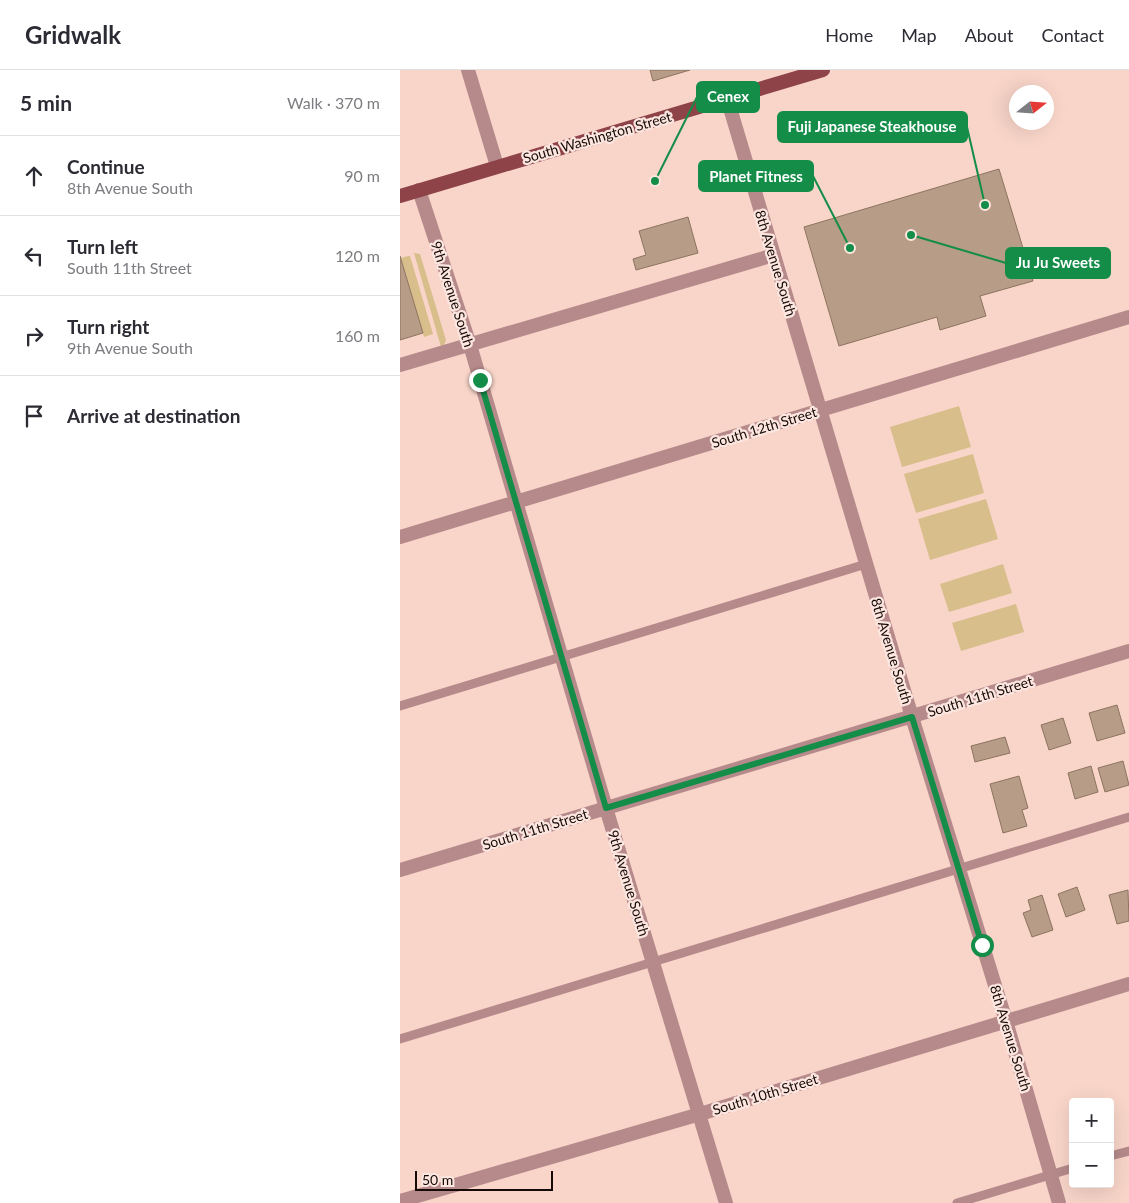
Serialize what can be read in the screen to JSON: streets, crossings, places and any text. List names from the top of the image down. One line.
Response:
{"streets":{"main road":["South Washington Street"],"street":["8th Avenue South","9th Avenue South","South 12th Street","South 11th Street","South 10th Street"]},"crossings":[["South Washington Street","8th Avenue South"],["South Washington Street","9th Avenue South"],["8th Avenue South","South 12th Street"],["8th Avenue South","South 11th Street"],["8th Avenue South","South 10th Street"],["9th Avenue South","South 12th Street"],["9th Avenue South","South 11th Street"],["9th Avenue South","South 10th Street"]],"places":["Cenex","Fuji Japanese Steakhouse","Ju Ju Sweets","Planet Fitness"],"scale_bar":"50 m","north":"right","page":{"header":"Gridwalk","nav":["Home","Map","About","Contact"],"heading":["5 min","Walk · 370 m"],"list":[["Continue","8th Avenue South","90 m"],["Turn left","South 11th Street","120 m"],["Turn right","9th Avenue South","160 m"],"Arrive at destination"],"map_buttons":["+","−"],"scale":"50 m"}}
